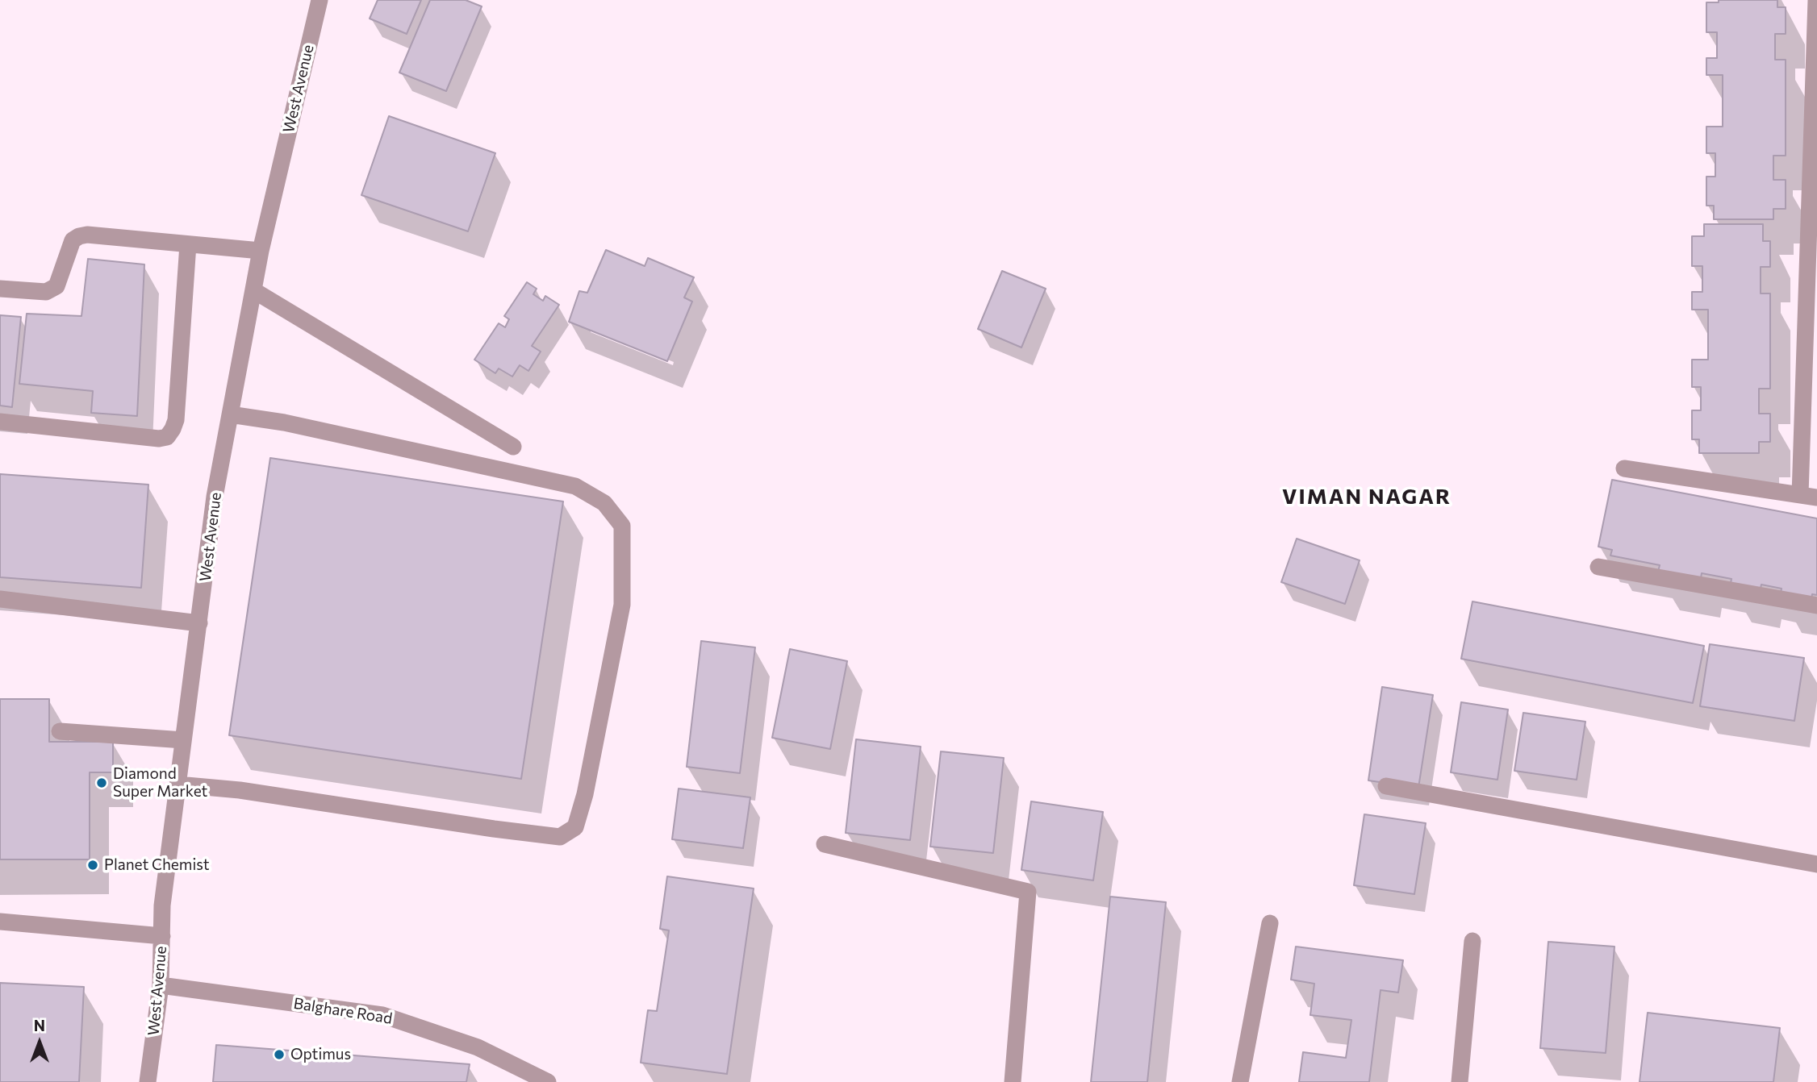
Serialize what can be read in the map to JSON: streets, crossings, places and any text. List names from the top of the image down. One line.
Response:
{"streets":{"street":["West Avenue","Balghare Road"]},"crossings":[["West Avenue","Balghare Road"]],"districts":["VIMAN NAGAR"],"places":["Diamond Super Market","Planet Chemist","Optimus"],"north":"top"}
